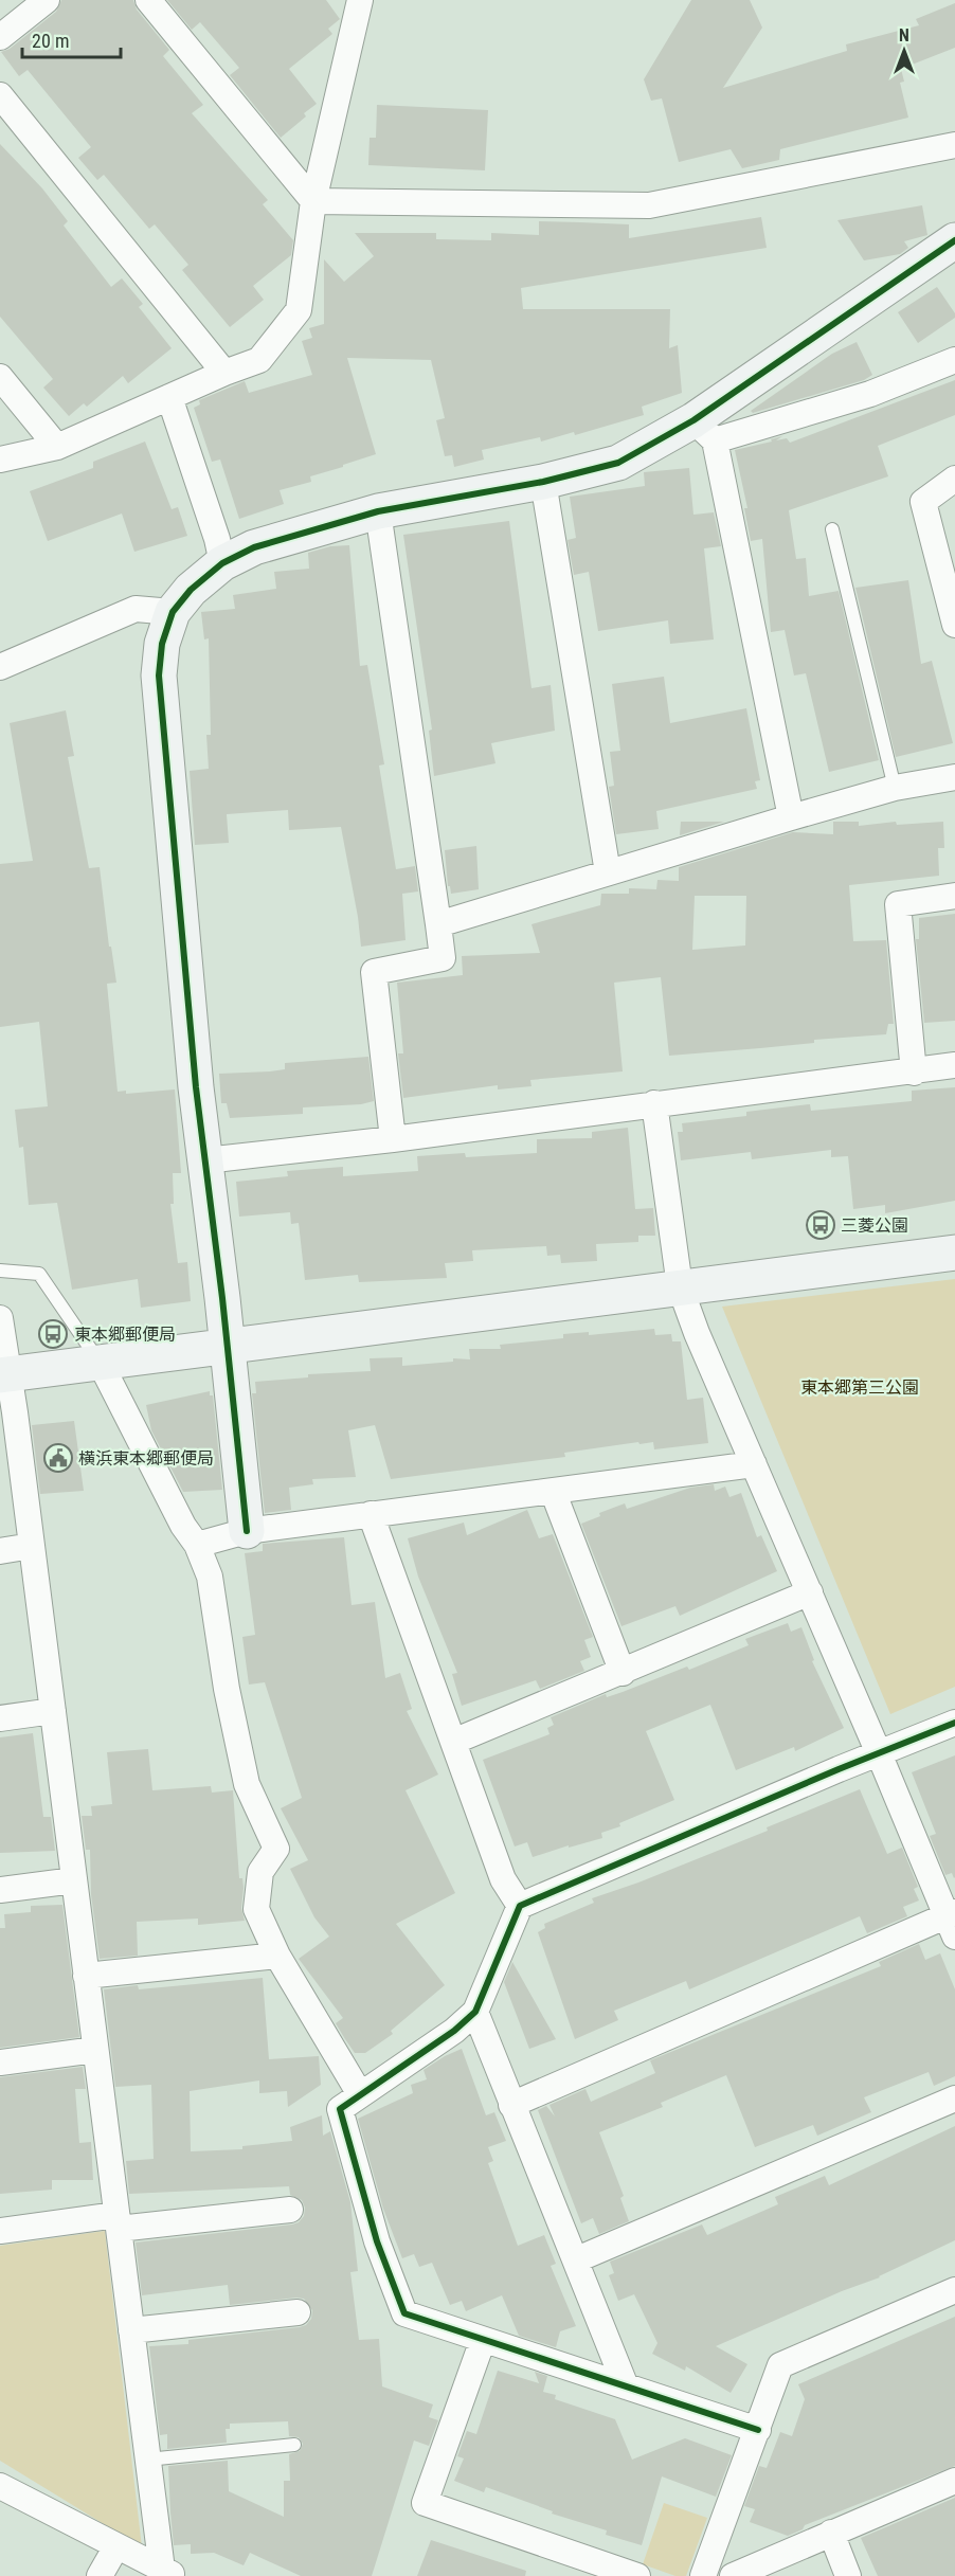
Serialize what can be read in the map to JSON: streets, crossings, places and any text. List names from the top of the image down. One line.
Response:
{"parks":["東本郷第三公園"],"places":{"bus stop":["三菱公園","東本郷郵便局"],"public building":["横浜東本郷郵便局"]},"scale_bar":"20 m","north":"top"}
